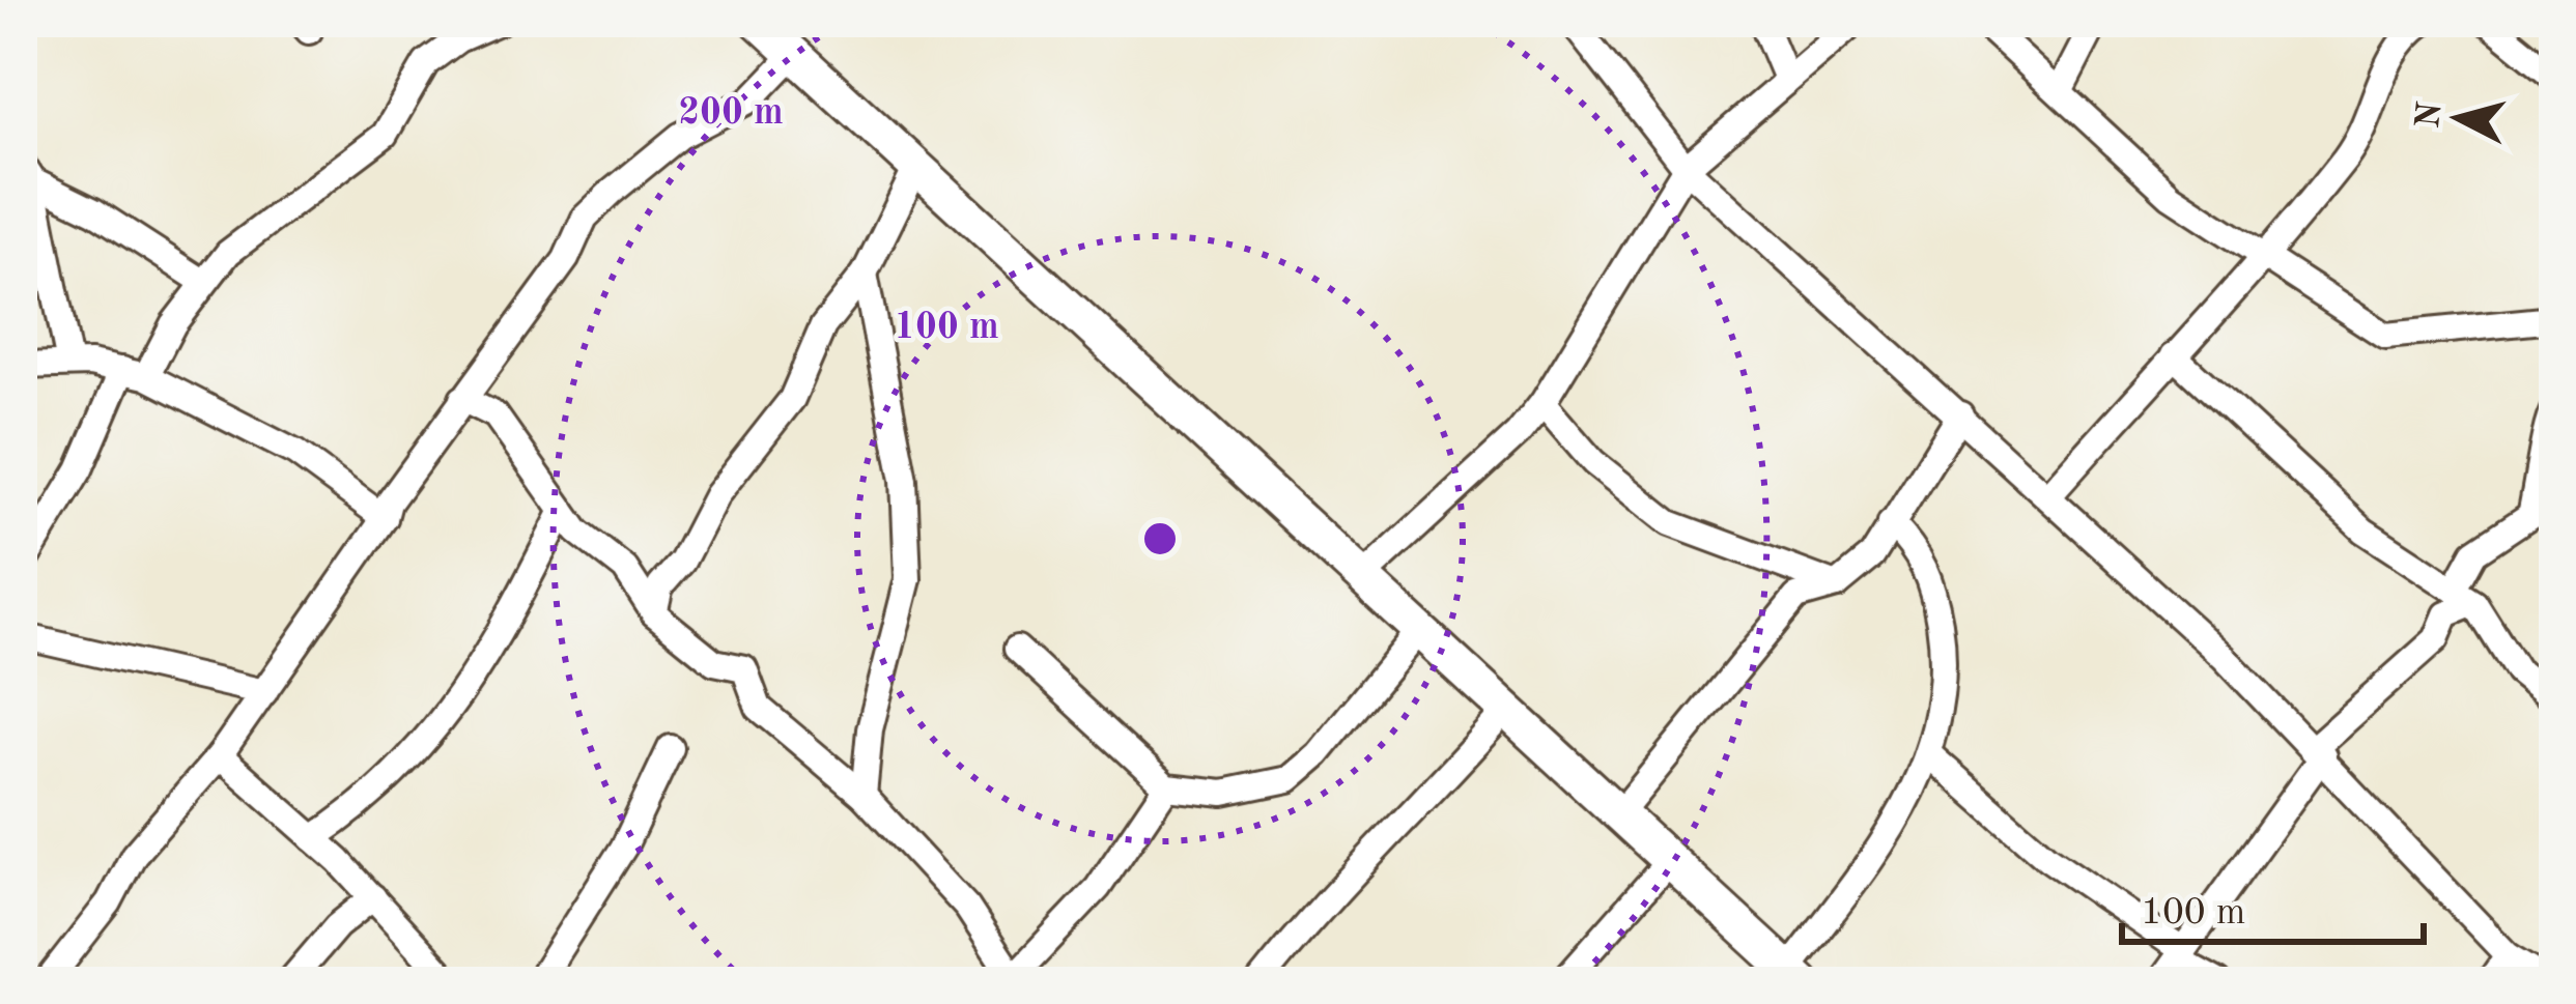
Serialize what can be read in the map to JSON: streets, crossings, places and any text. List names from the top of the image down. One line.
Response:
{"scale_bar":"100 m","north":"left","rings":["200 m","100 m"]}
